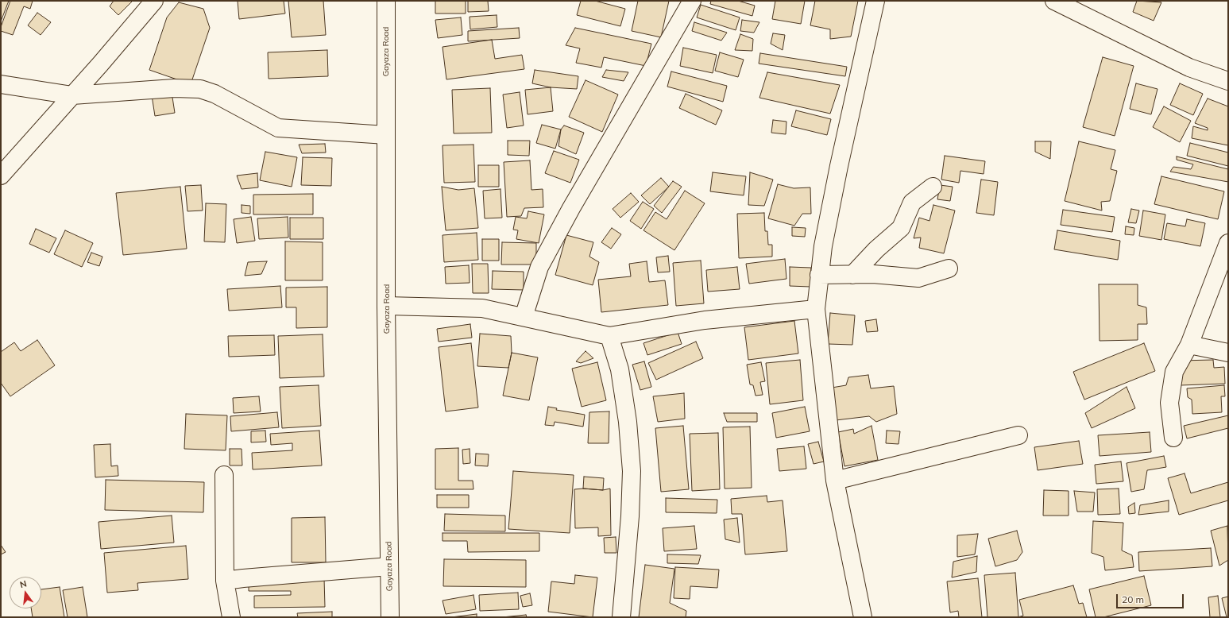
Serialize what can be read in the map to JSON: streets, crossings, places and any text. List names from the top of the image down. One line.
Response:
{"streets":{"street":["Gayaza Road"]},"scale_bar":"20 m","north":"top"}
